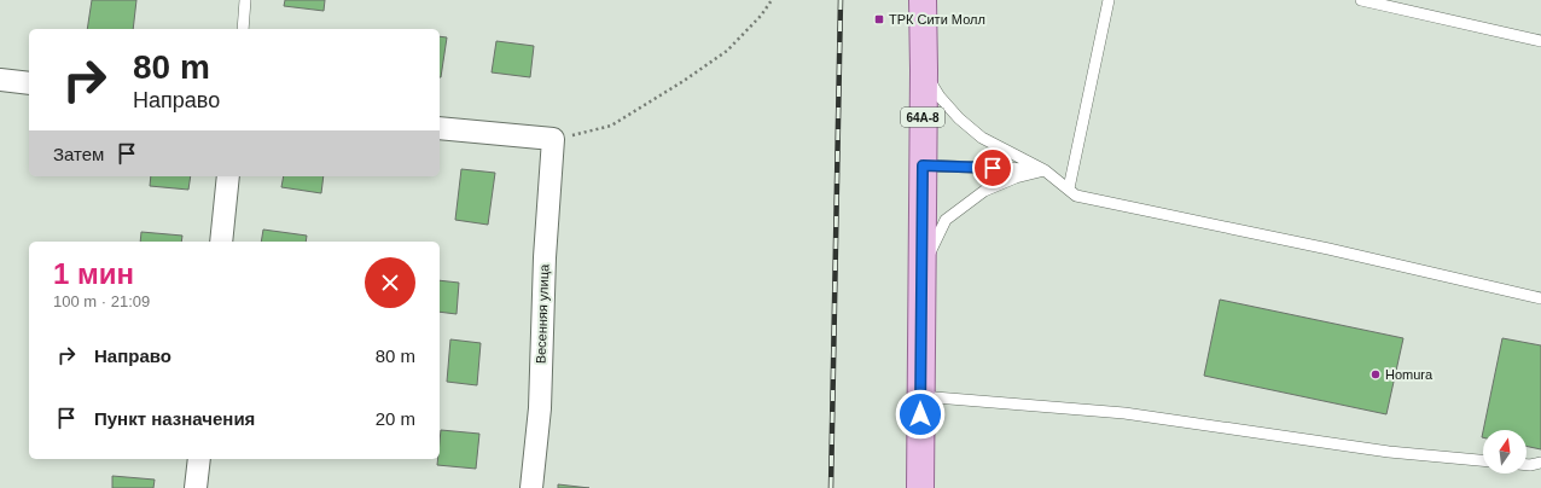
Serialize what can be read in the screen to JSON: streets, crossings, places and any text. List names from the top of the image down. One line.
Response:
{"streets":{"main road":["64А-8"],"street":["Весенняя улица"]},"places":{"transit":["ТРК Сити Молл"],"other":["Homura"]},"north":"top","page":{"turn":["80 m","Направо"],"then":"Затем","heading":["1 мин","100 m · 21:09"],"list":[{"name":"Направо","value":"80 m"},{"name":"Пункт назначения","value":"20 m"}]}}
